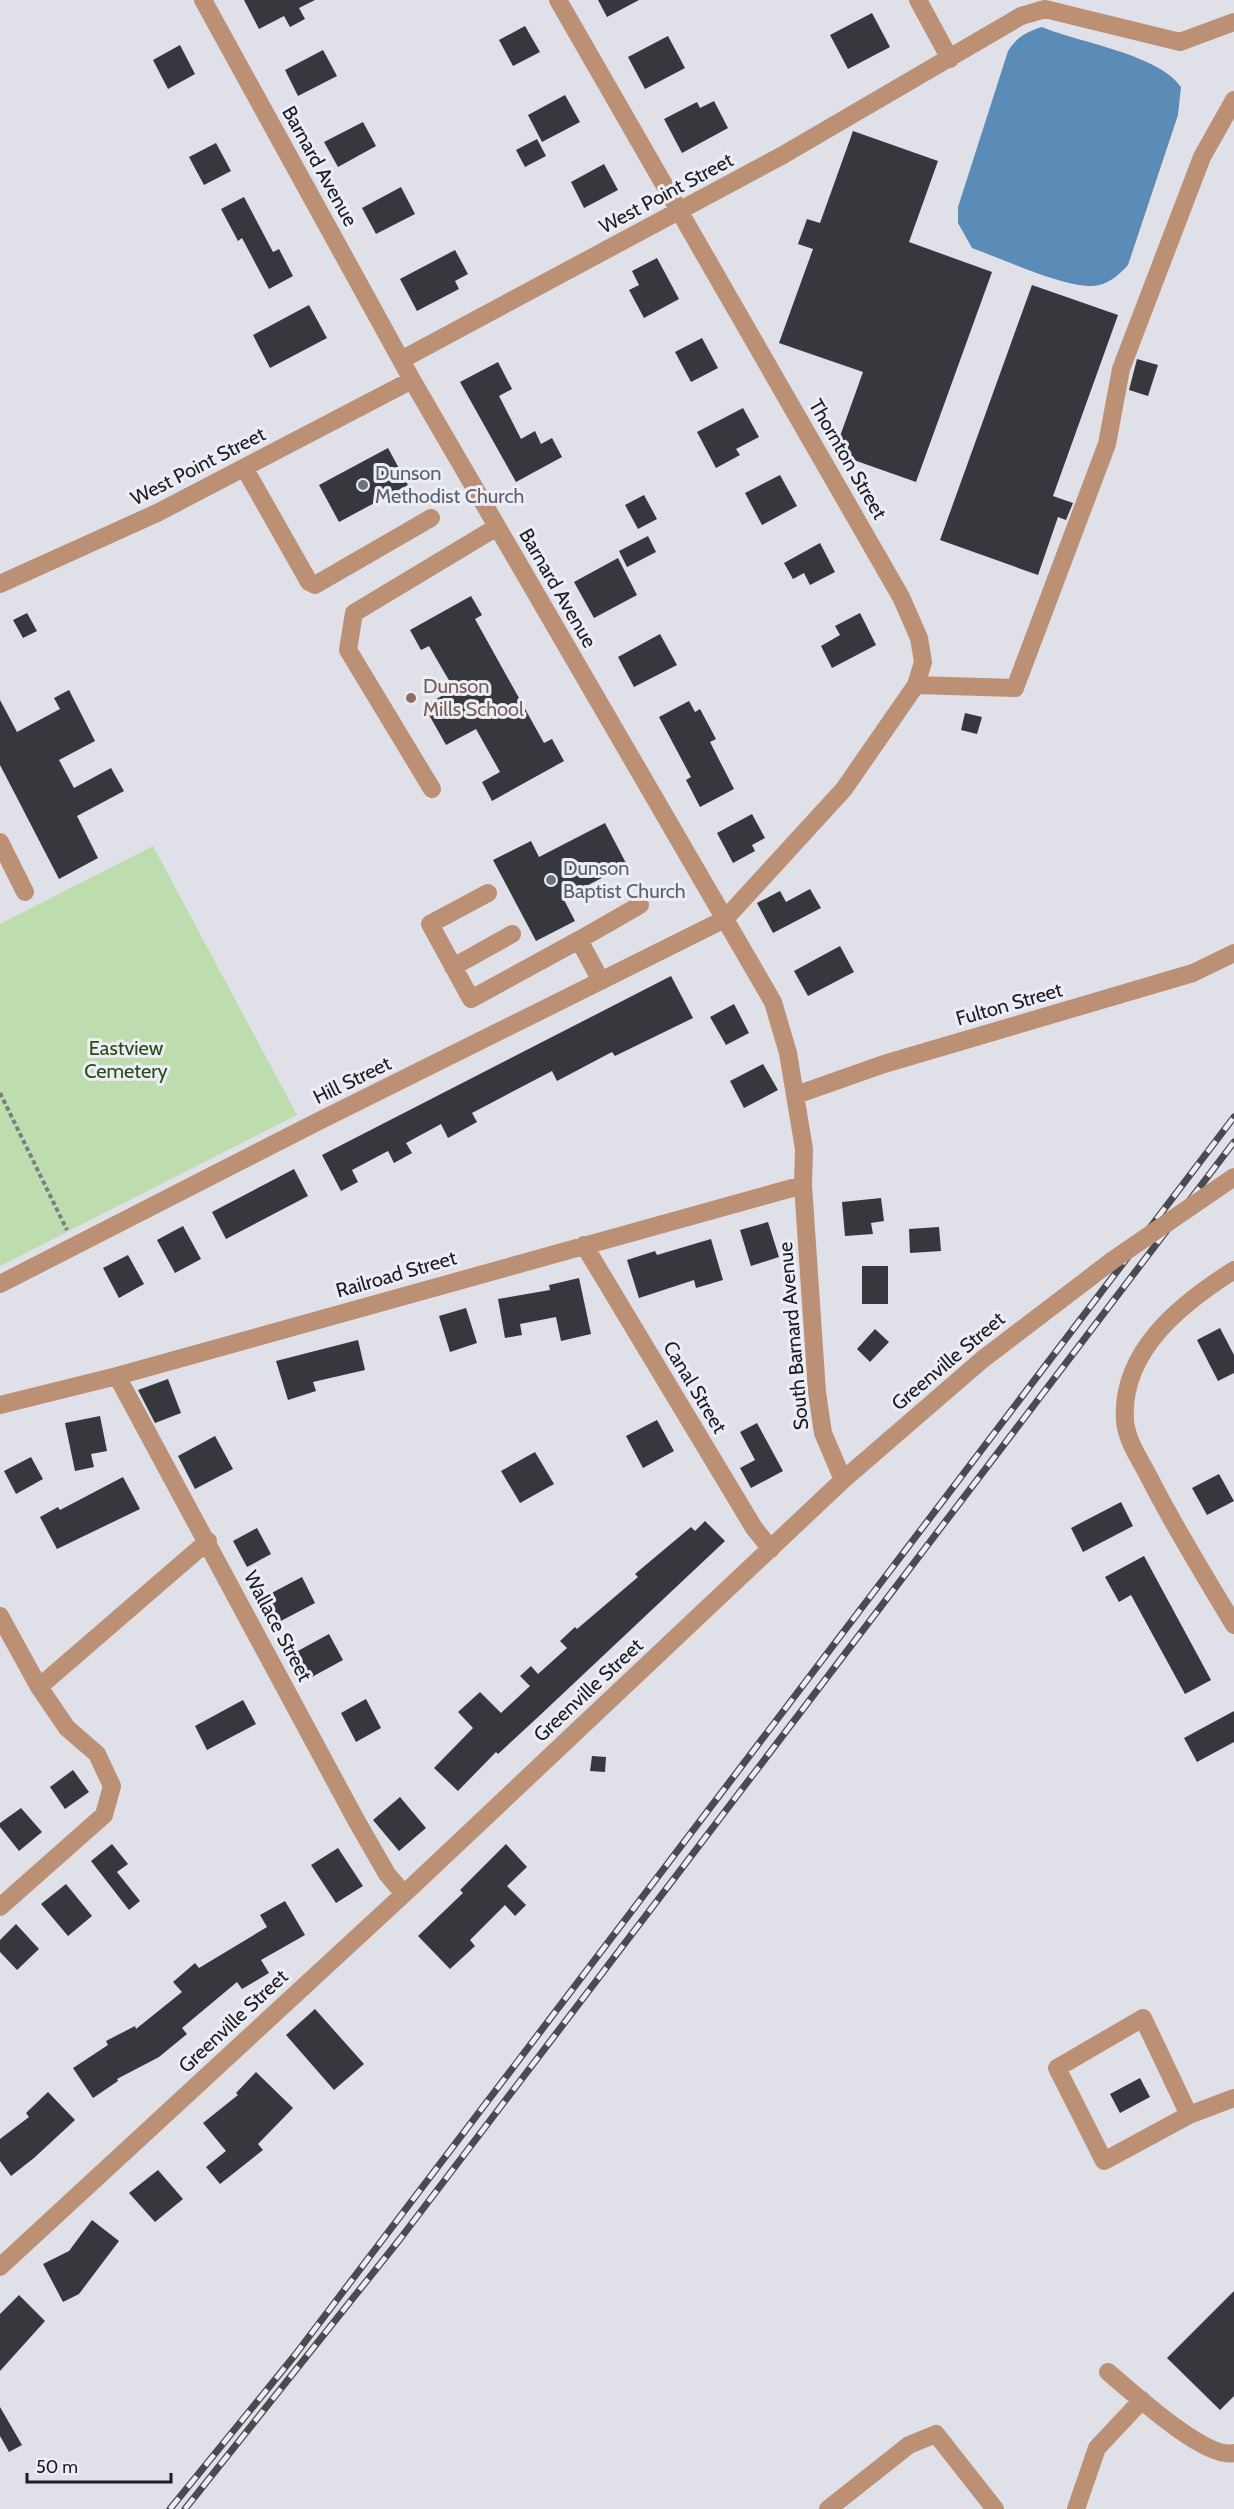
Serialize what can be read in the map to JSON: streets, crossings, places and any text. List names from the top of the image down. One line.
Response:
{"streets":{"street":["Barnard Avenue","West Point Street","Thornton Street","Fulton Street","Hill Street","Railroad Street","South Barnard Avenue","Greenville Street","Canal Street","Wallace Street"]},"crossings":[["Barnard Avenue","West Point Street"],["Barnard Avenue","Thornton Street"],["Barnard Avenue","Fulton Street"],["Barnard Avenue","Hill Street"],["Barnard Avenue","Railroad Street"],["Barnard Avenue","South Barnard Avenue"],["West Point Street","Thornton Street"],["Thornton Street","Hill Street"],["Railroad Street","South Barnard Avenue"],["Railroad Street","Canal Street"],["Railroad Street","Wallace Street"],["South Barnard Avenue","Greenville Street"],["Greenville Street","Canal Street"],["Greenville Street","Wallace Street"]],"parks":["Eastview Cemetery"],"places":["Dunson Methodist Church","Dunson Mills School","Dunson Baptist Church"],"scale_bar":"50 m"}
